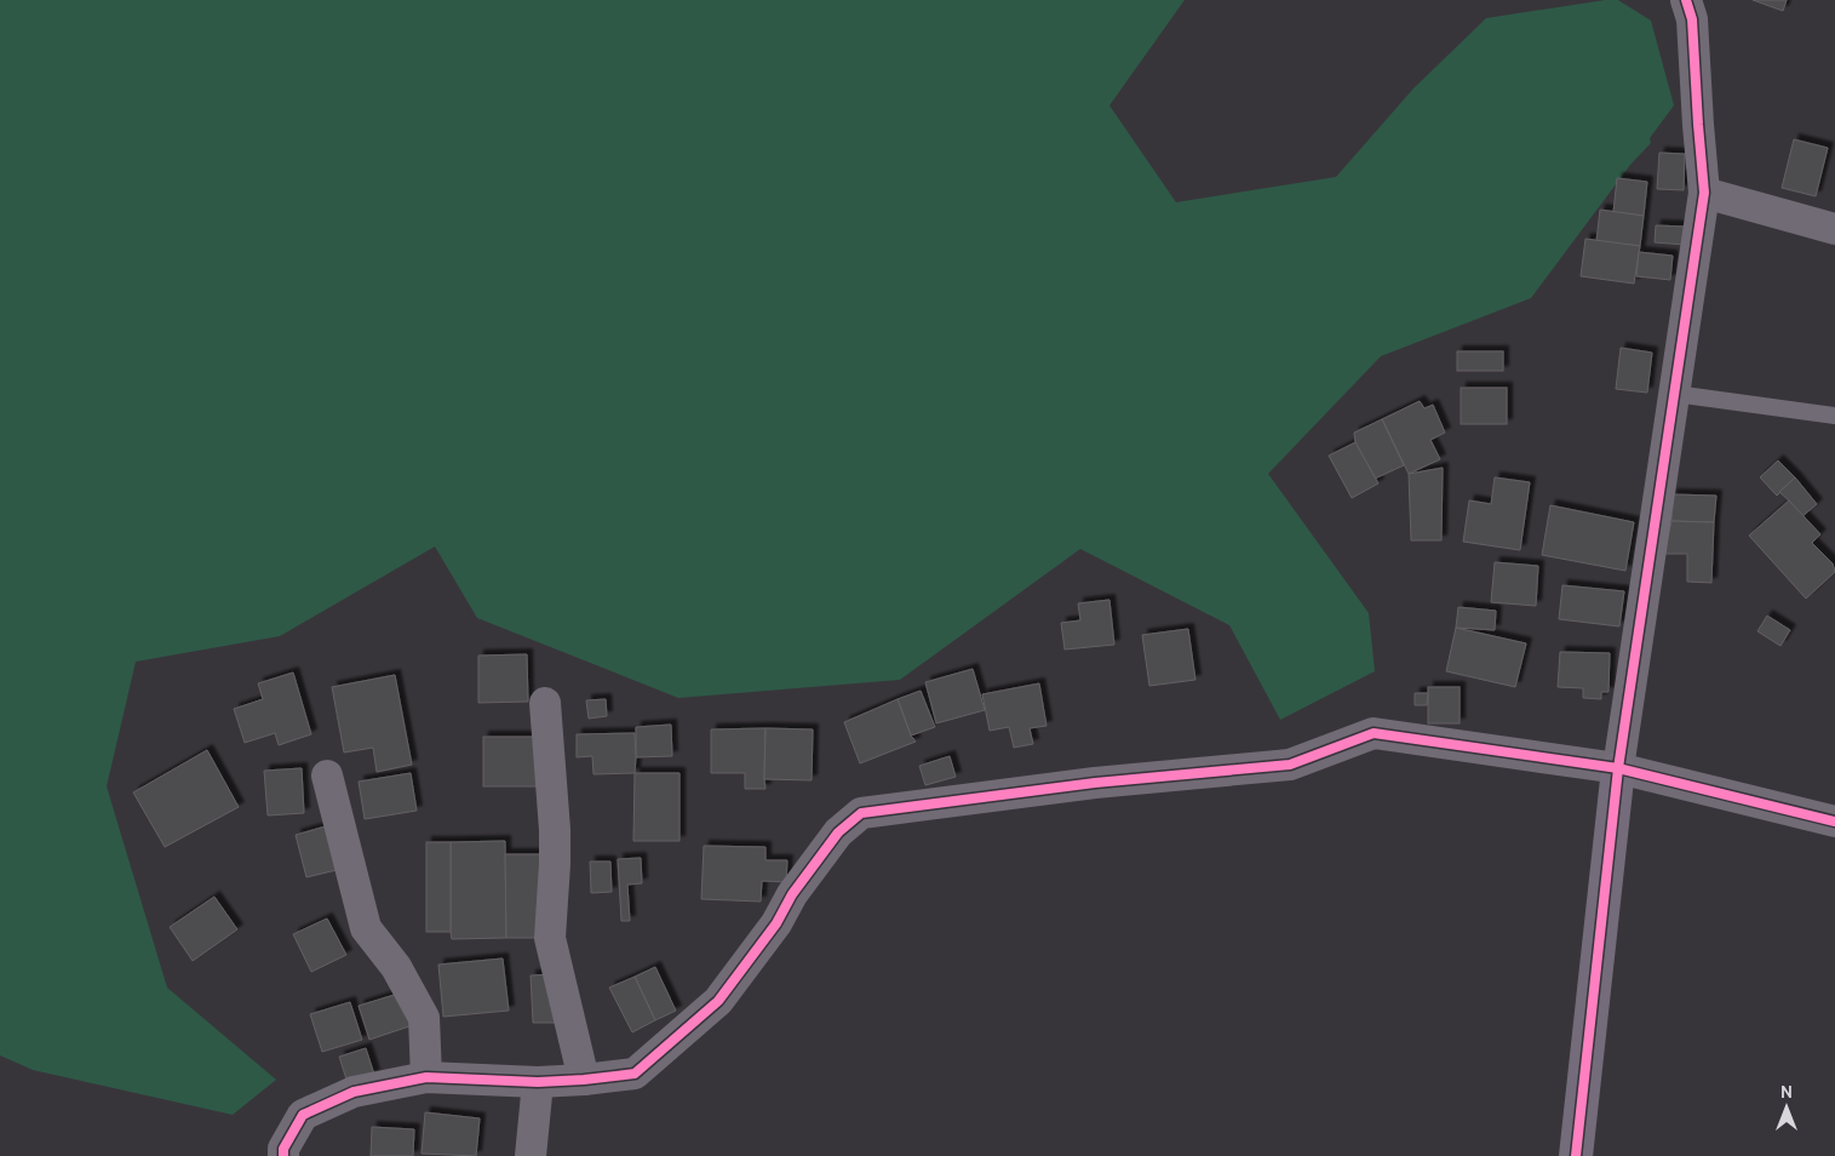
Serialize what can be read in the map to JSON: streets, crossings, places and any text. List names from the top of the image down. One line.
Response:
{"north":"top"}
